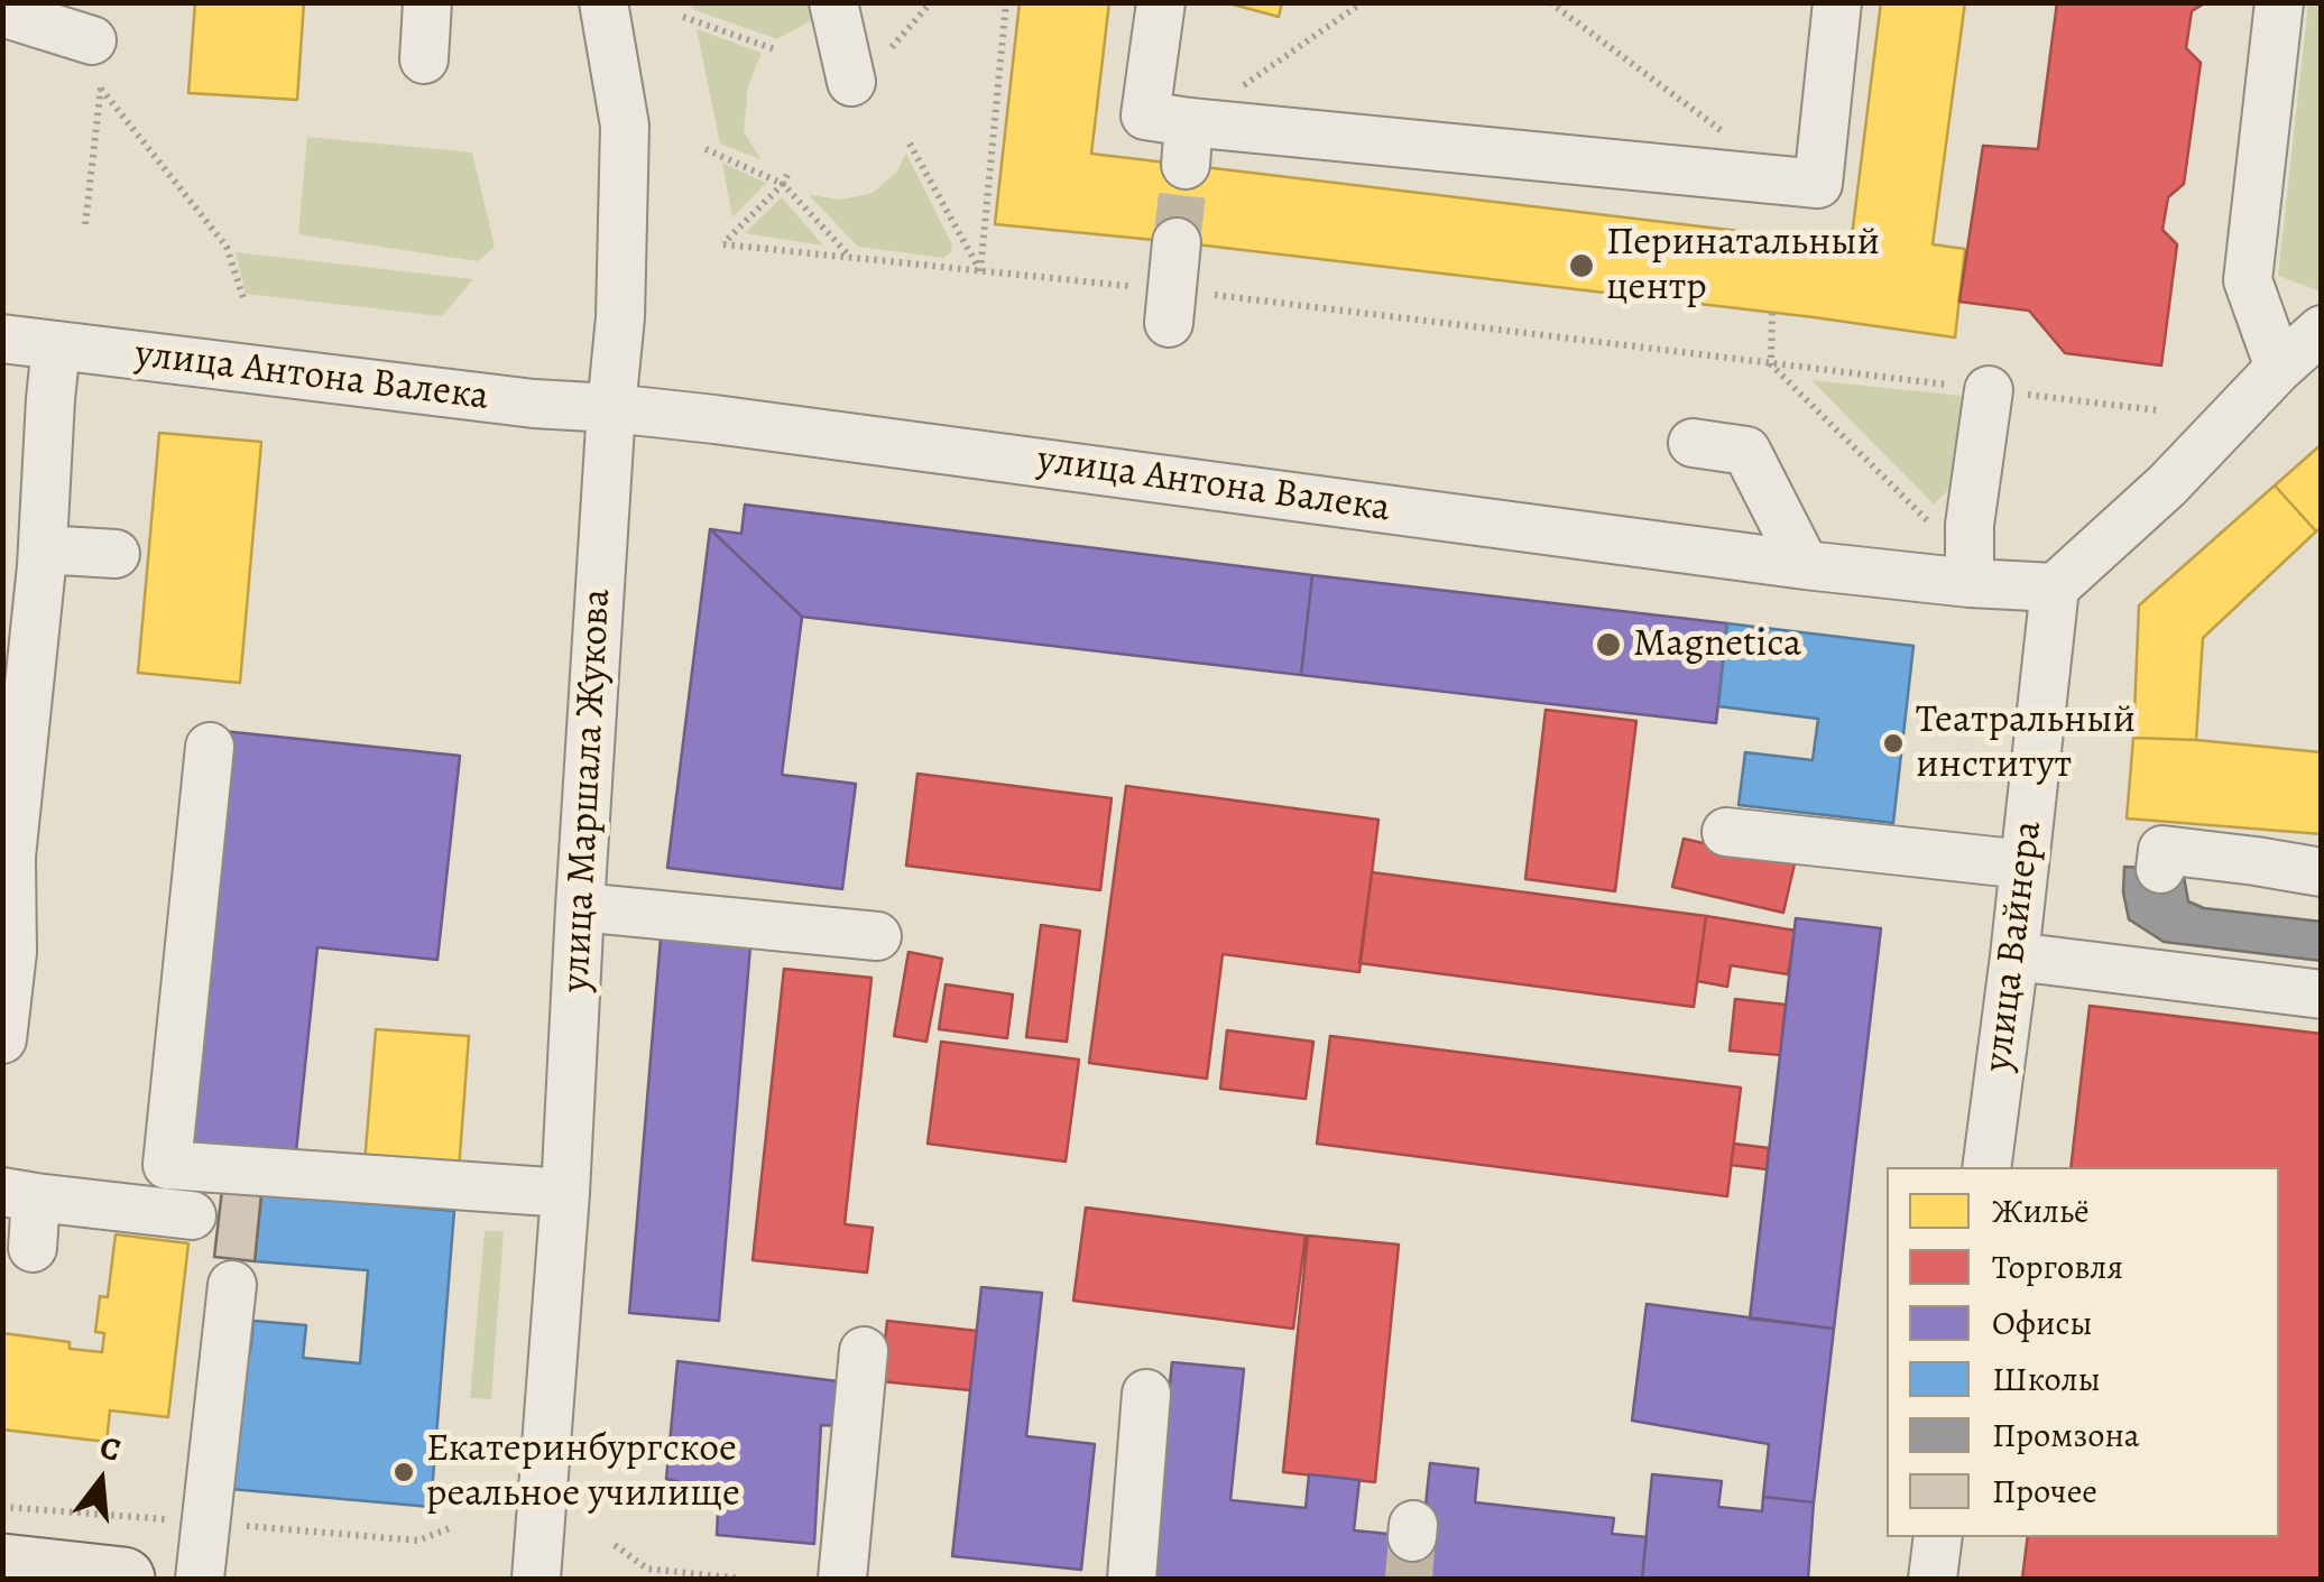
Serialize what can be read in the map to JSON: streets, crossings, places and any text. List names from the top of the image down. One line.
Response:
{"streets":{"street":["улица Антона Валека","улица Маршала Жукова","улица Вайнера"]},"crossings":[["улица Антона Валека","улица Маршала Жукова"],["улица Антона Валека","улица Вайнера"]],"places":["Перинатальный центр","Magnetica","Театральный институт","Екатеринбургское реальное училище"],"legend":["Жильё","Торговля","Офисы","Школы","Промзона","Прочее"],"north":"top"}
